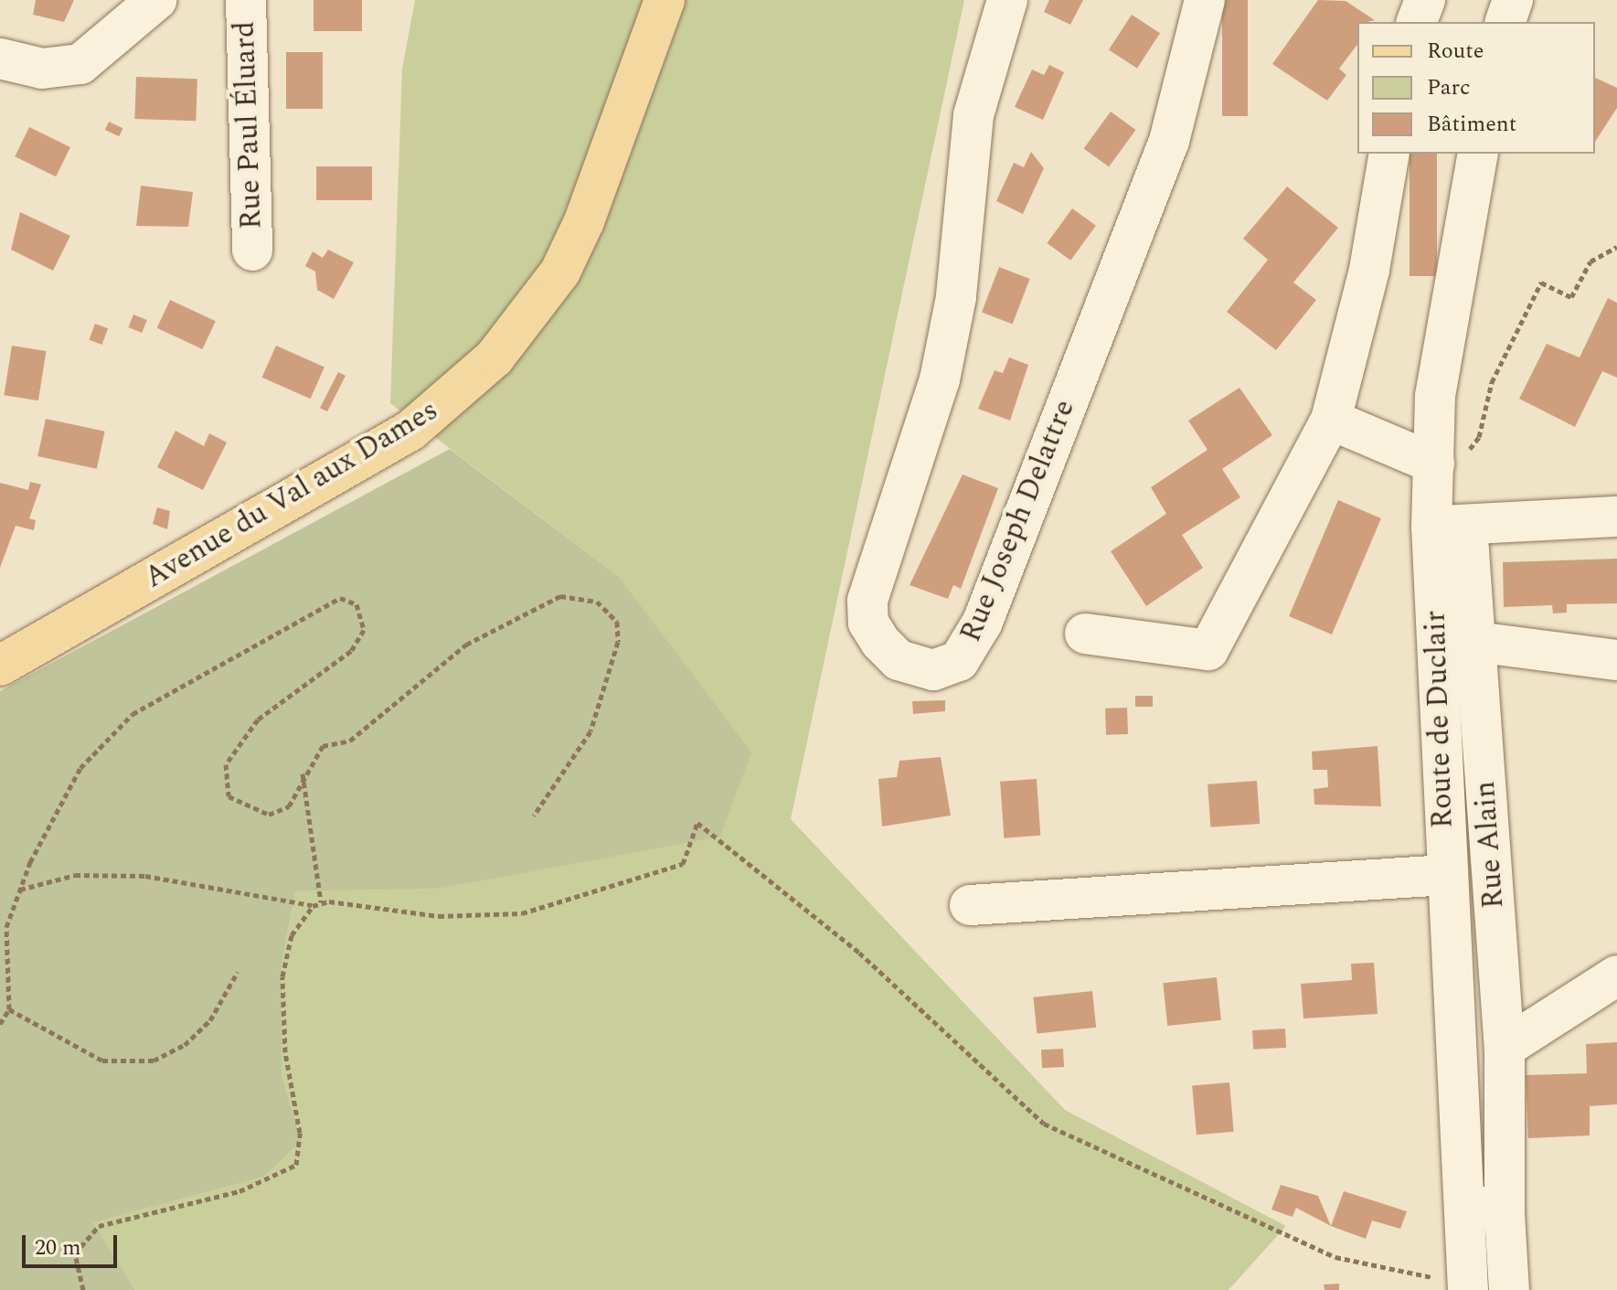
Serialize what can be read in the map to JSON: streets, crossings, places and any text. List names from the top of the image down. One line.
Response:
{"streets":{"main road":["Avenue du Val aux Dames"],"street":["Rue Paul Éluard","Rue Joseph Delattre","Route de Duclair","Rue Alain"]},"crossings":[["Route de Duclair","Rue Alain"]],"legend":["Route","Parc","Bâtiment"],"scale_bar":"20 m"}
